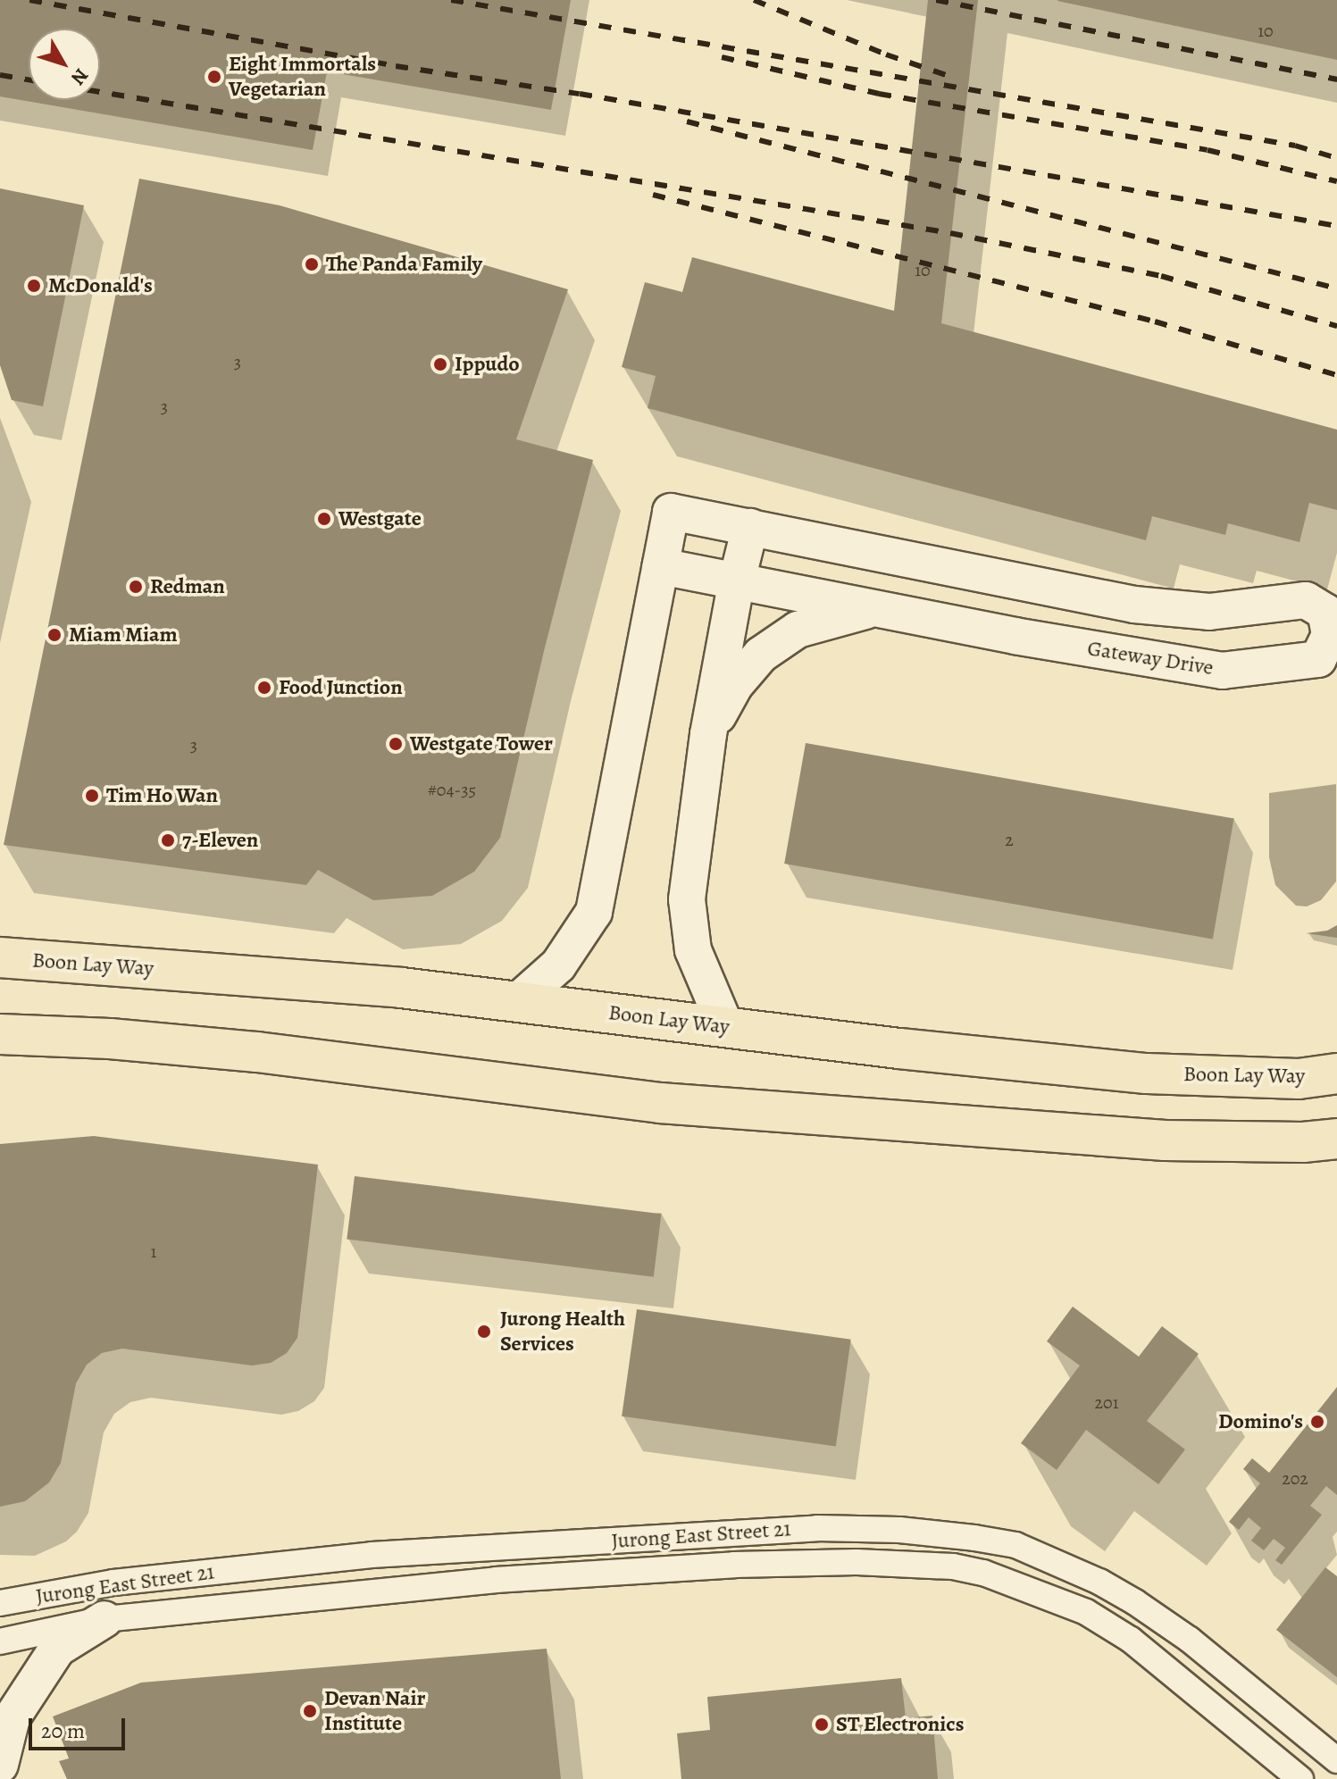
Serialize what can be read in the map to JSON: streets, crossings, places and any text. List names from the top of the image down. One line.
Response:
{"streets":{"main road":["Boon Lay Way"],"street":["Gateway Drive","Jurong East Street 21"]},"crossings":[["Gateway Drive","Boon Lay Way"]],"places":["Eight Immortals Vegetarian","The Panda Family","McDonald's","Ippudo","Westgate","Redman","Miam Miam","Food Junction","Westgate Tower","Tim Ho Wan","7-Eleven","Jurong Health Services","Domino's","Devan Nair Institute","ST Electronics"],"house_numbers":["10","10","3","3","3","#04-35","2","1","201","202"],"scale_bar":"20 m","north":"bottom right"}
